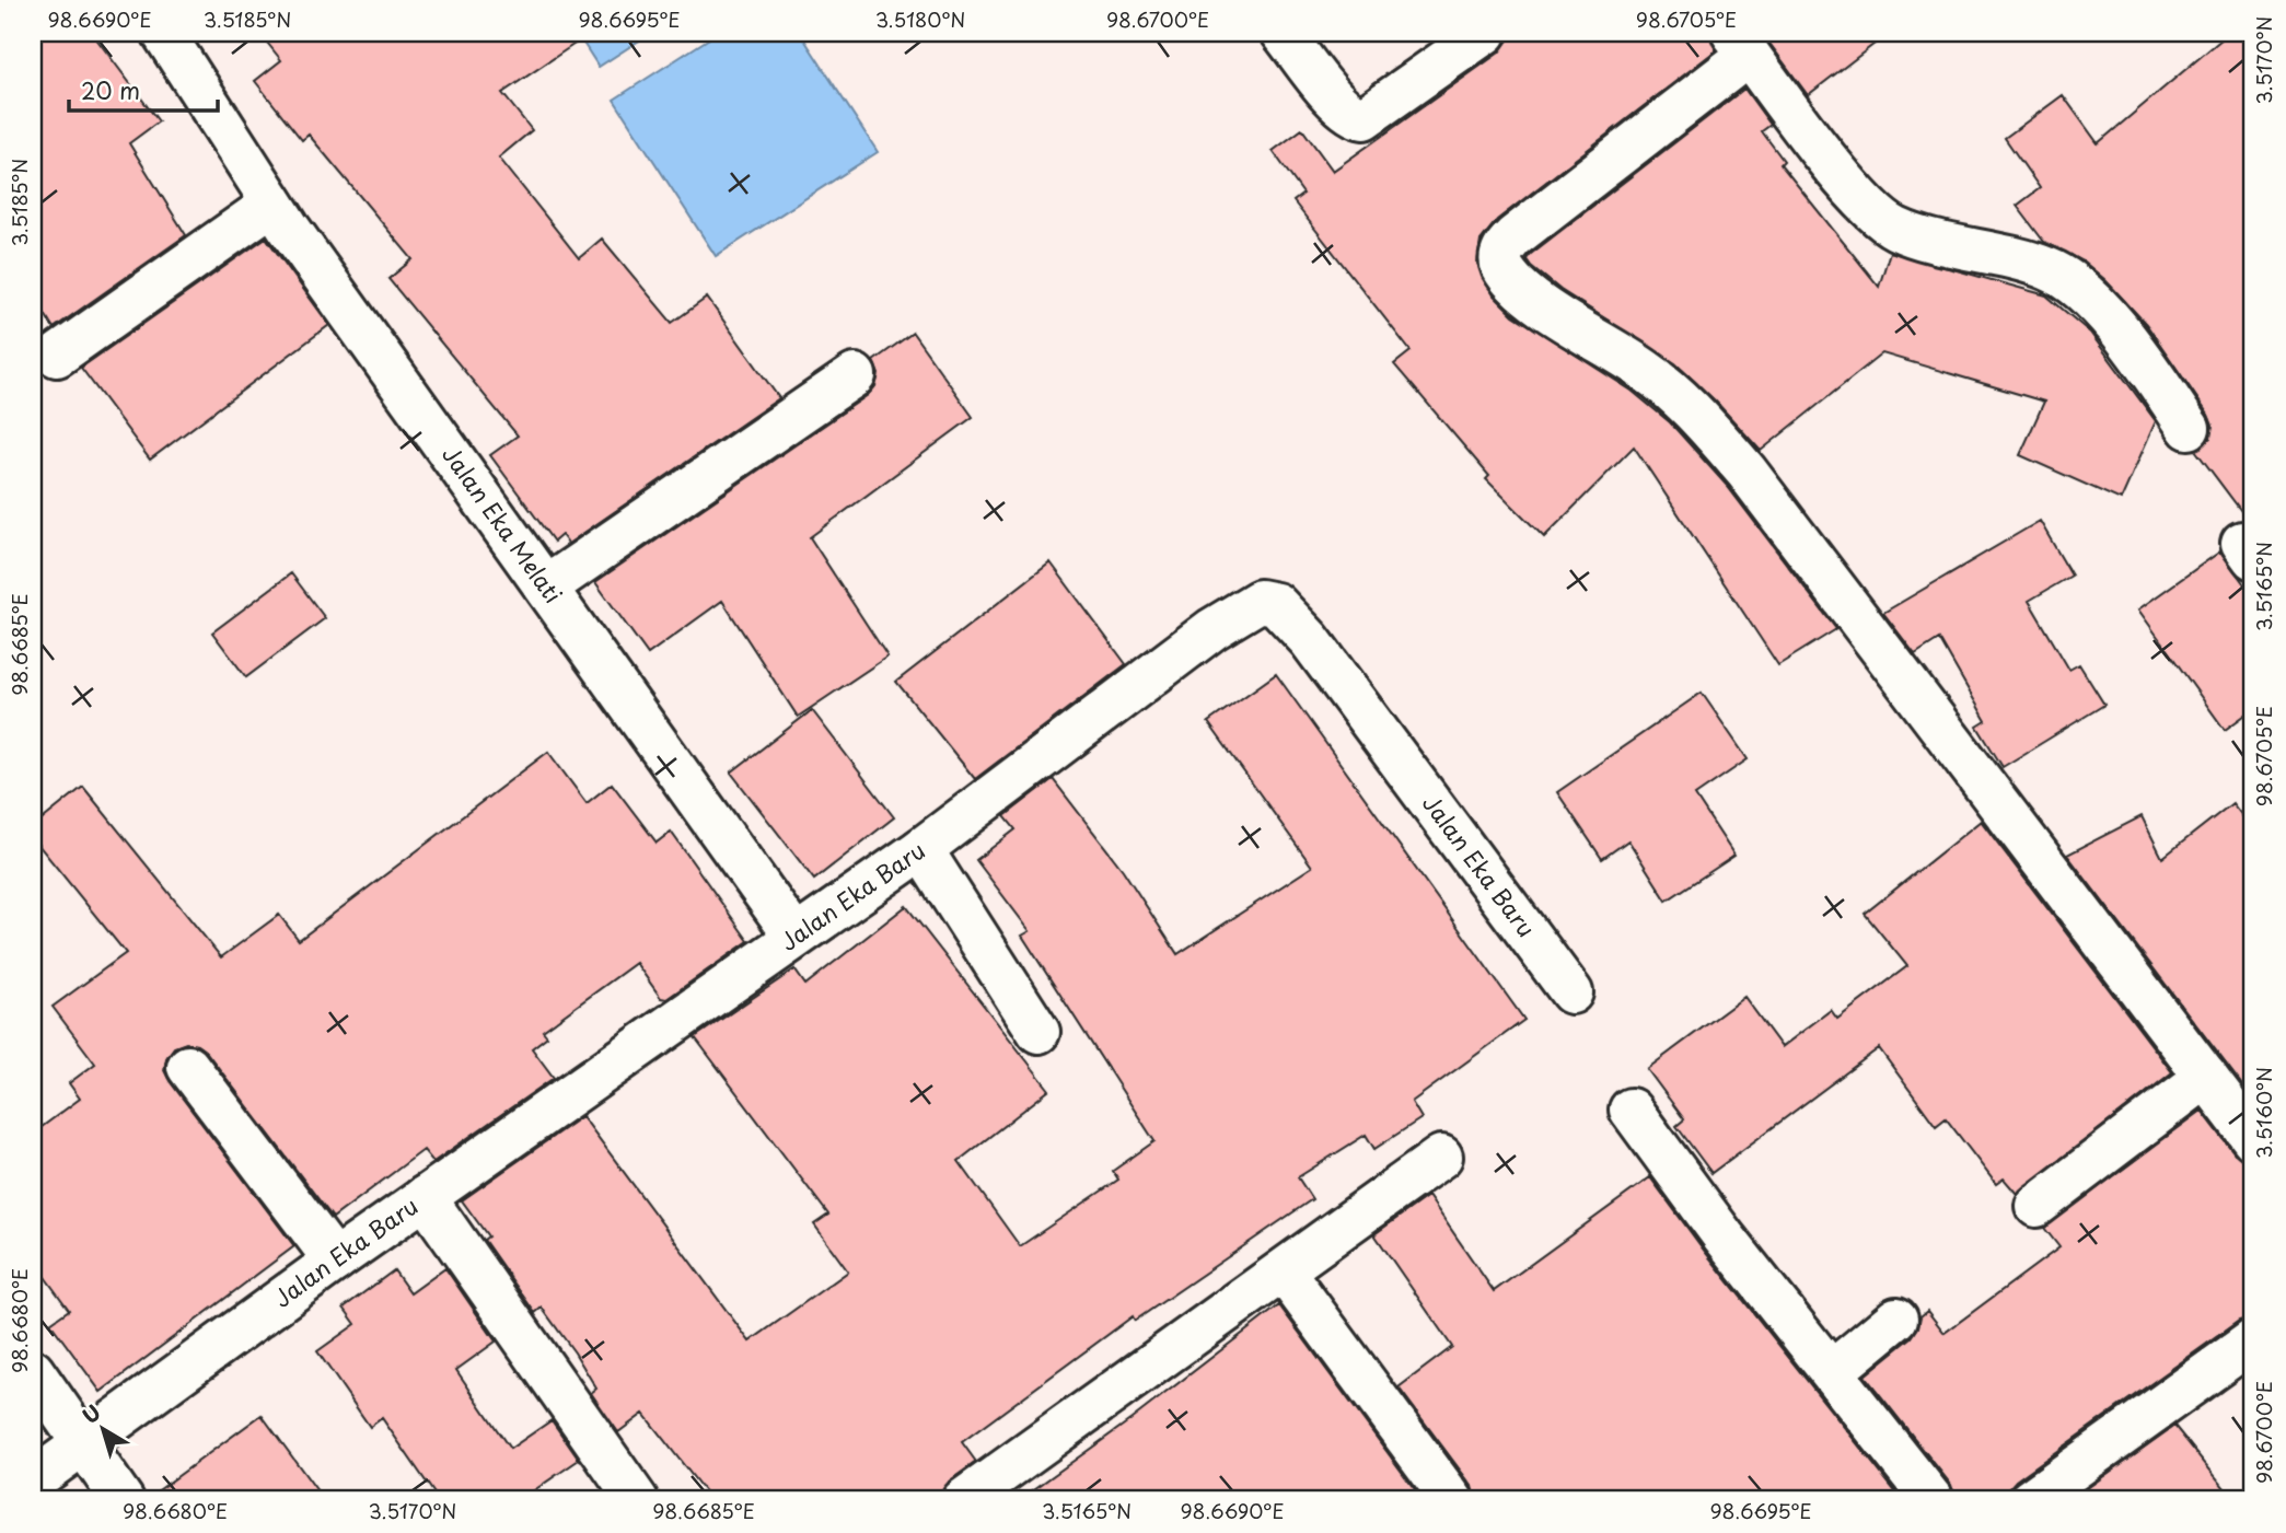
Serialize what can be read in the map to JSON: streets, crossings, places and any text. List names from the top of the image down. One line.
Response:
{"streets":{"street":["Jalan Eka Melati","Jalan Eka Baru"]},"crossings":[["Jalan Eka Melati","Jalan Eka Baru"]],"scale_bar":"20 m","north":"top left","coordinates":["98.6690°E","3.5185°N","98.6695°E","3.5180°N","98.6700°E","98.6705°E","3.5170°N","3.5165°N","98.6685°E","3.5160°N","98.6680°E"]}
